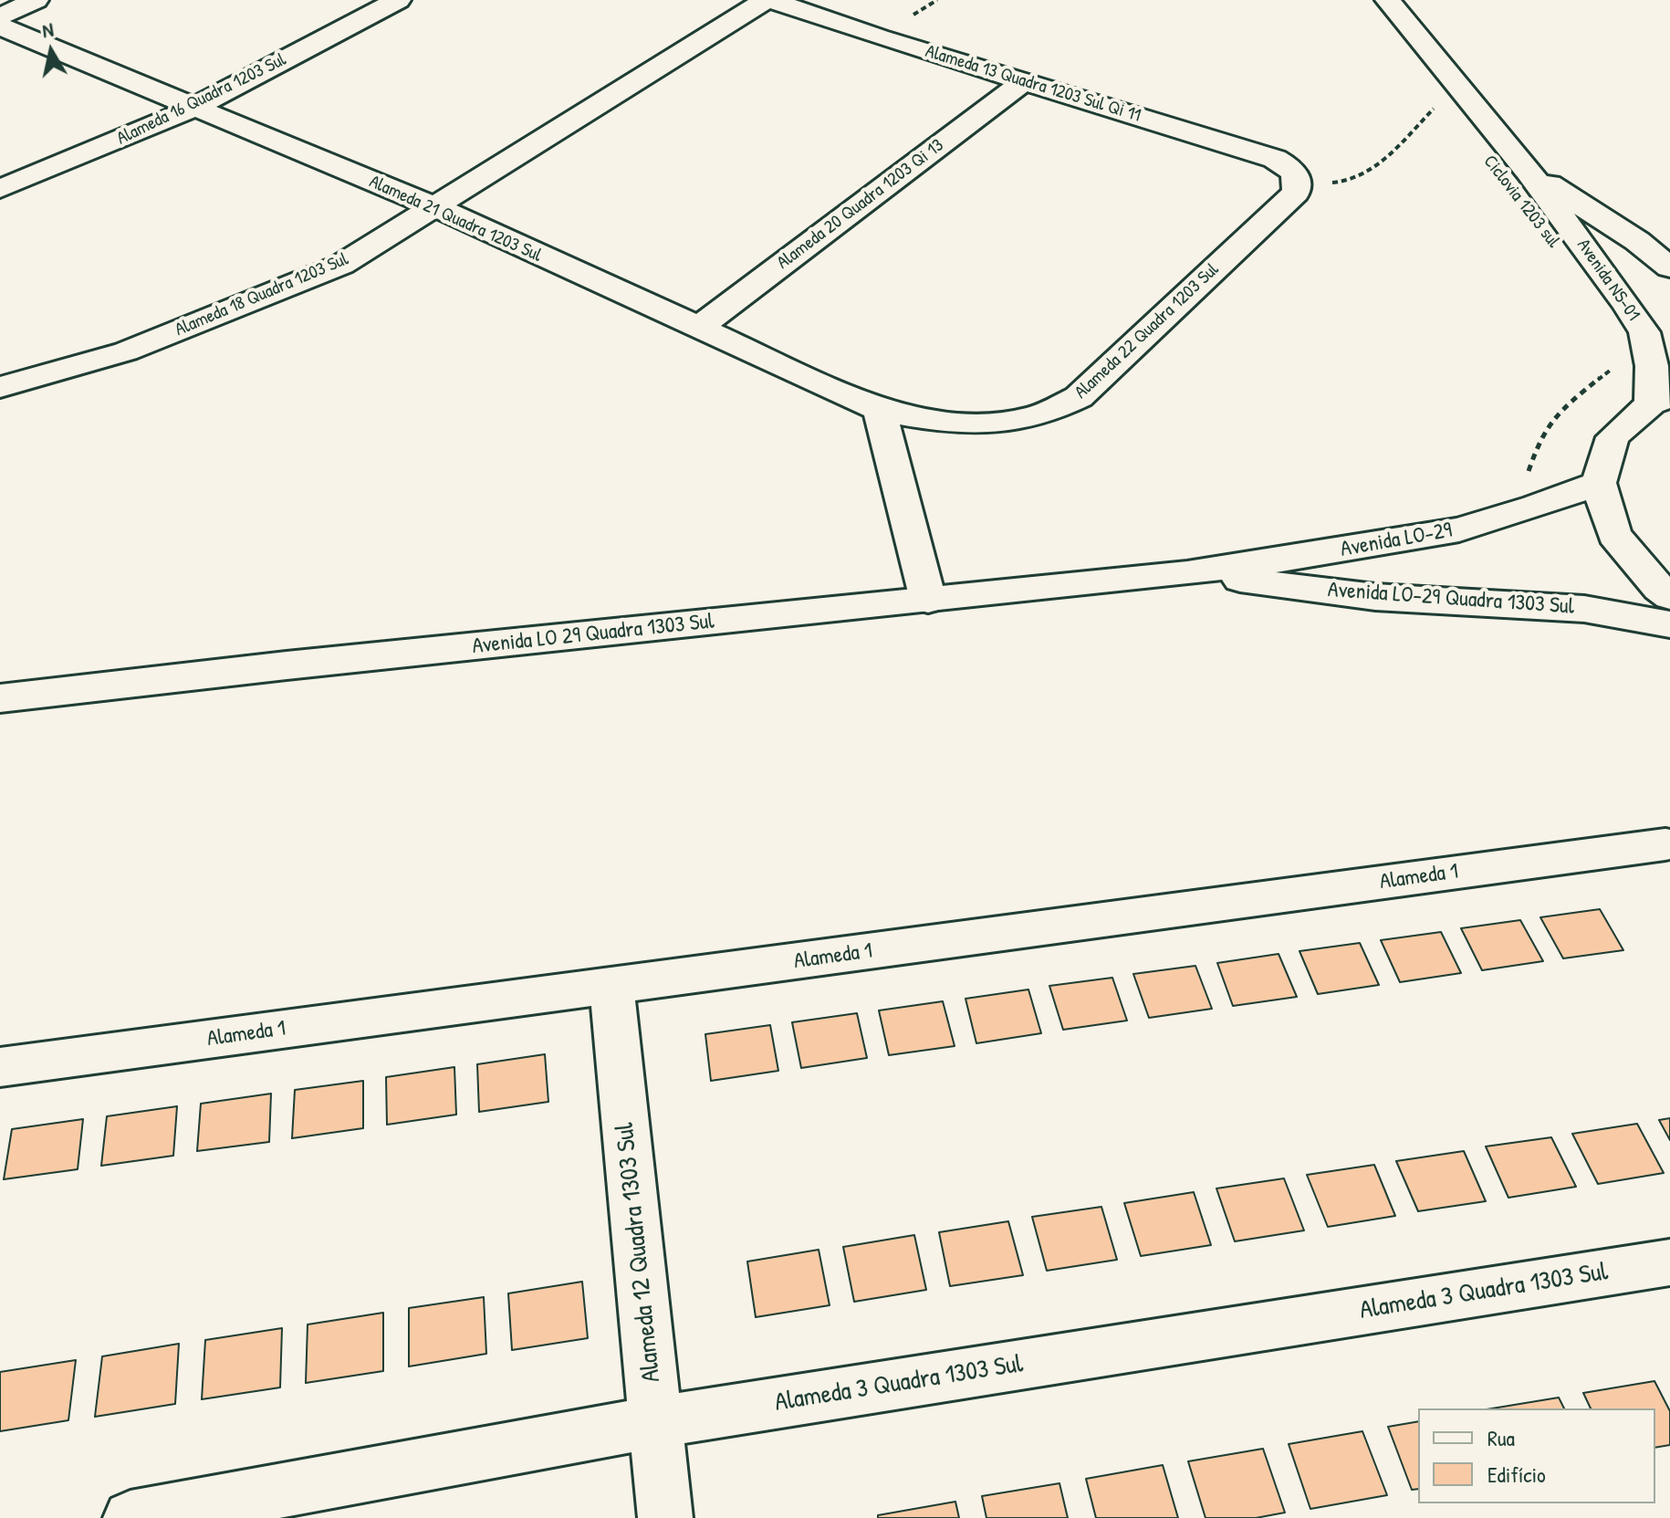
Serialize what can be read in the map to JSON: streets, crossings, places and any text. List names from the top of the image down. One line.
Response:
{"streets":{"street":["Alameda 13 Quadra 1203 Sul Qi 11","Alameda 16 Quadra 1203 Sul","Alameda 20 Quadra 1203 Qi 13","Alameda 21 Quadra 1203 Sul","Avenida NS-01","Alameda 18 Quadra 1203 Sul","Alameda 22 Quadra 1203 Sul","Avenida LO-29","Avenida LO-29 Quadra 1303 Sul","Avenida LO 29 Quadra 1303 Sul","Alameda 1","Alameda 12 Quadra 1303 Sul","Alameda 3 Quadra 1303 Sul"]},"crossings":[["Alameda 13 Quadra 1203 Sul Qi 11","Alameda 20 Quadra 1203 Qi 13"],["Alameda 13 Quadra 1203 Sul Qi 11","Alameda 18 Quadra 1203 Sul"],["Alameda 13 Quadra 1203 Sul Qi 11","Alameda 22 Quadra 1203 Sul"],["Alameda 16 Quadra 1203 Sul","Alameda 21 Quadra 1203 Sul"],["Alameda 20 Quadra 1203 Qi 13","Alameda 21 Quadra 1203 Sul"],["Alameda 21 Quadra 1203 Sul","Alameda 18 Quadra 1203 Sul"],["Alameda 21 Quadra 1203 Sul","Alameda 22 Quadra 1203 Sul"],["Avenida LO-29","Avenida LO-29 Quadra 1303 Sul"],["Avenida LO-29","Avenida LO 29 Quadra 1303 Sul"],["Avenida LO-29 Quadra 1303 Sul","Avenida LO 29 Quadra 1303 Sul"],["Alameda 1","Alameda 12 Quadra 1303 Sul"],["Alameda 12 Quadra 1303 Sul","Alameda 3 Quadra 1303 Sul"]],"legend":["Rua","Edifício"],"north":"top"}
